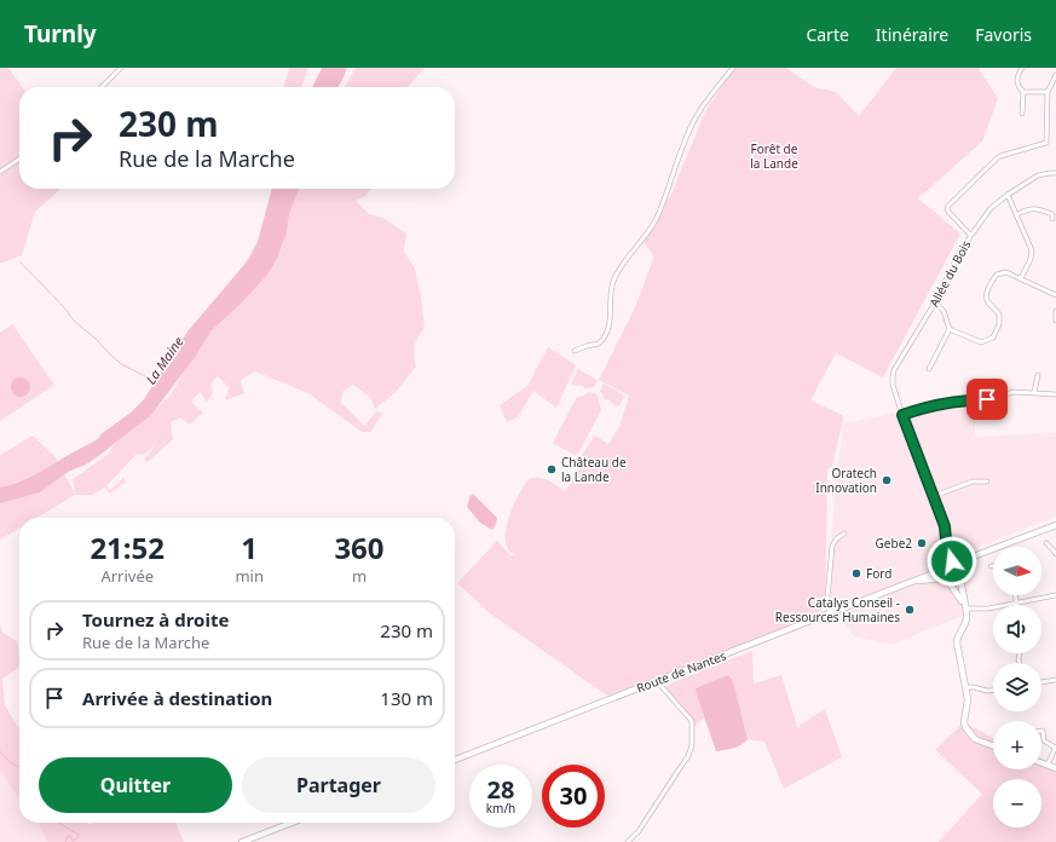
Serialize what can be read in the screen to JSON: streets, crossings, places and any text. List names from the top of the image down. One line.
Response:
{"streets":{"main road":["Route de Nantes"],"street":["Allée du Bois"]},"water":["La Maine"],"parks":["Forêt de la Lande"],"places":["Château de la Lande","Oratech Innovation","Gebe2","Ford","Catalys Conseil - Ressources Humaines"],"north":"right","page":{"header":"Turnly","nav":["Carte","Itinéraire","Favoris"],"turn":["230 m","Rue de la Marche"],"eta":["21:52","Arrivée","1","min","360","m"],"map_buttons":["+","−"],"list":[{"name":"Tournez à droite","note":"Rue de la Marche","value":"230 m"},{"name":"Arrivée à destination","value":"130 m"}],"buttons":["Quitter","Partager"],"speed":"28 km/h","limit":"30"}}
